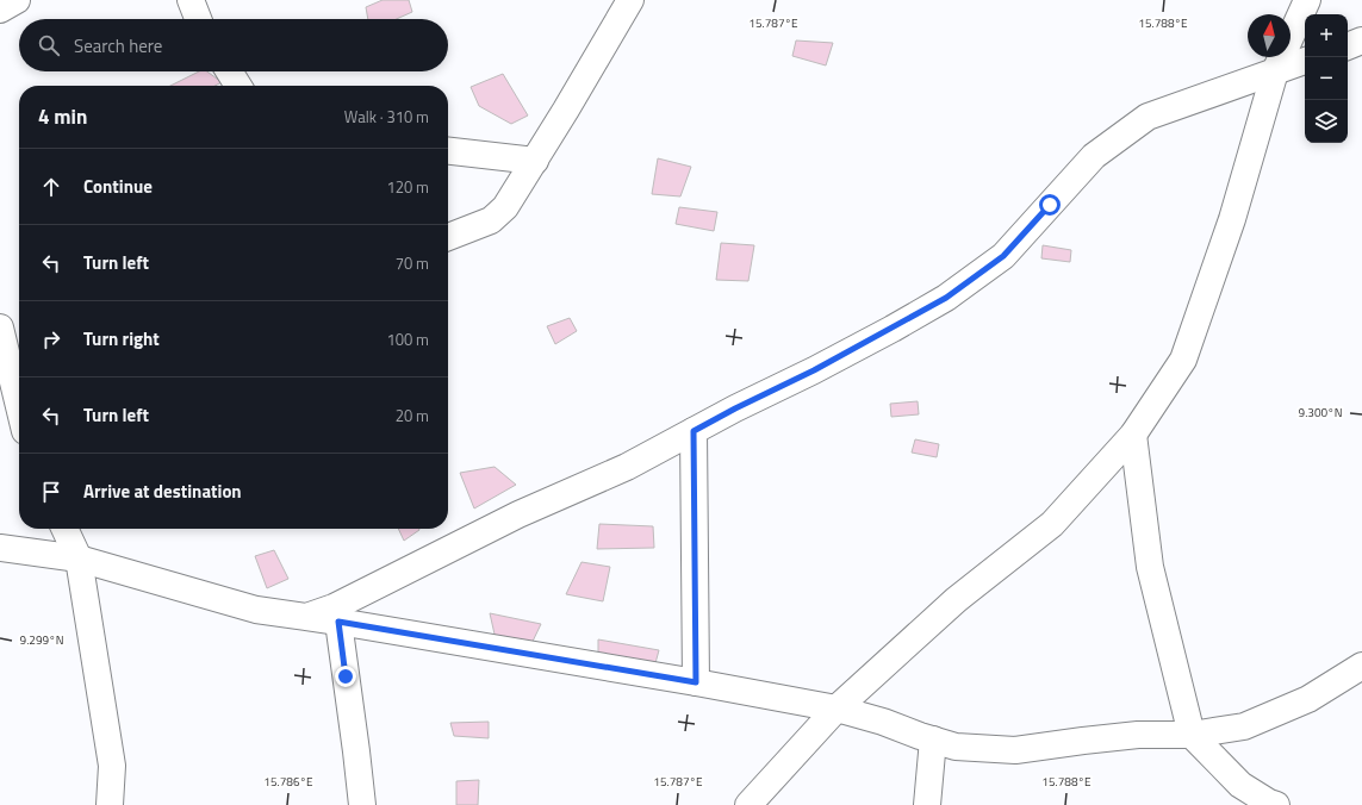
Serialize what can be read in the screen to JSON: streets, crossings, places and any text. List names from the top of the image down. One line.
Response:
{"north":"top","page":{"map_buttons":["+","−"],"search":"Search here","heading":["4 min","Walk · 310 m"],"list":[["Continue","120 m"],["Turn left","70 m"],["Turn right","100 m"],["Turn left","20 m"],"Arrive at destination"]},"coordinates":["15.787°E","15.788°E","9.300°N","9.299°N","15.786°E"]}
